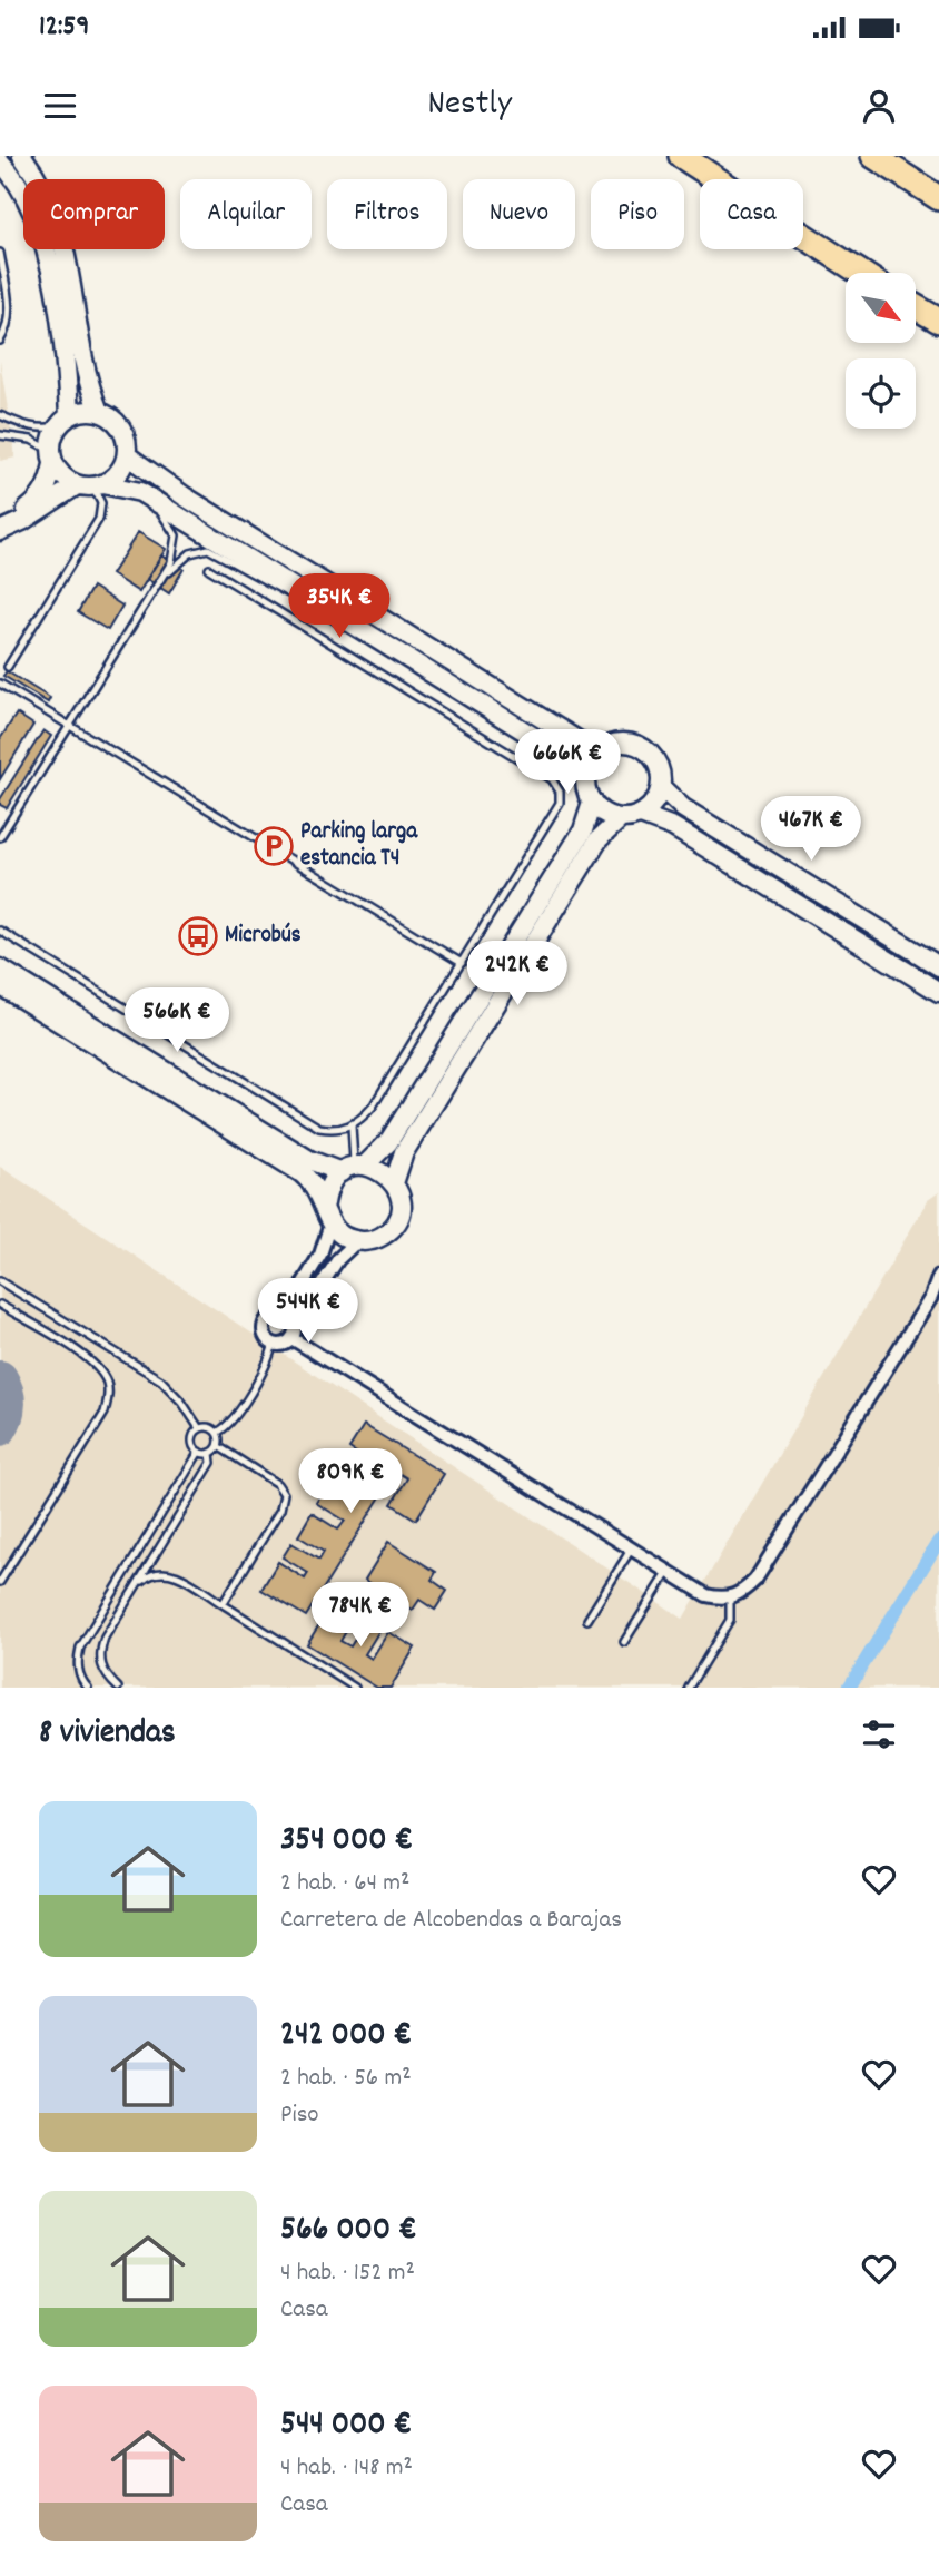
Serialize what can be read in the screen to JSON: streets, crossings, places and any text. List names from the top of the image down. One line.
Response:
{"places":{"parking":["Parking larga estancia T4"],"bus stop":["Microbús"]},"north":"bottom right","page":{"status":"12:59","header":"Nestly","chip":["Comprar","Alquilar","Filtros","Nuevo","Piso","Casa"],"price":["354K €","666K €","467K €","242K €","566K €","544K €","809K €","784K €"],"heading":"8 viviendas","list":[{"name":"354 000 €","note":"2 hab. · 64 m² · Carretera de Alcobendas a Barajas"},{"name":"242 000 €","note":"2 hab. · 56 m² · Piso"},{"name":"566 000 €","note":"4 hab. · 152 m² · Casa"},{"name":"544 000 €","note":"4 hab. · 148 m² · Casa"}]}}
